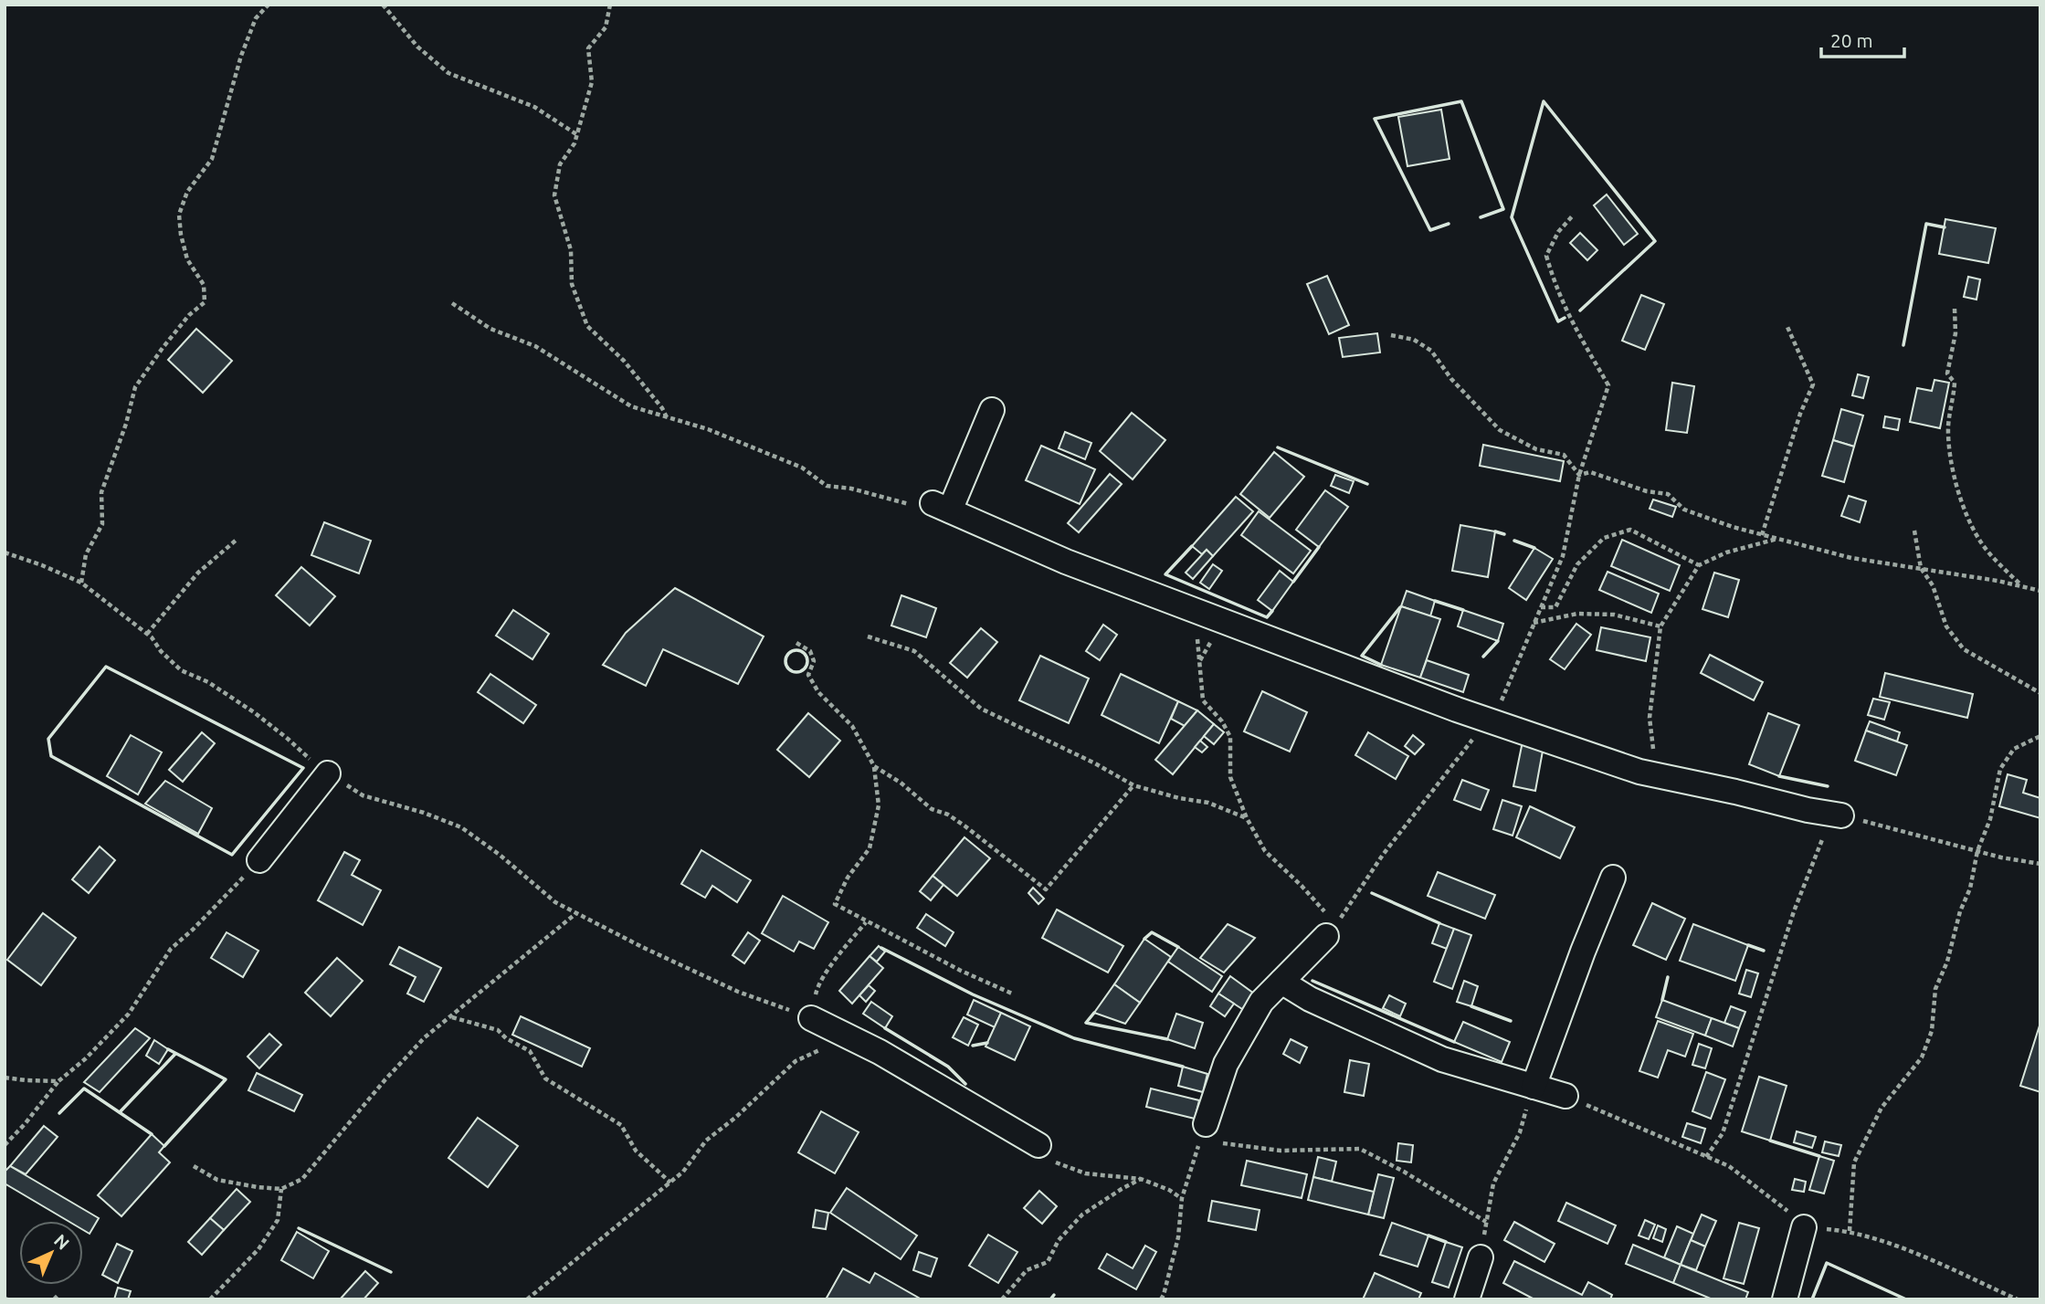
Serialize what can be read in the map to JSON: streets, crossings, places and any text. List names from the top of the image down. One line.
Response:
{"scale_bar":"20 m","north":"top right"}
